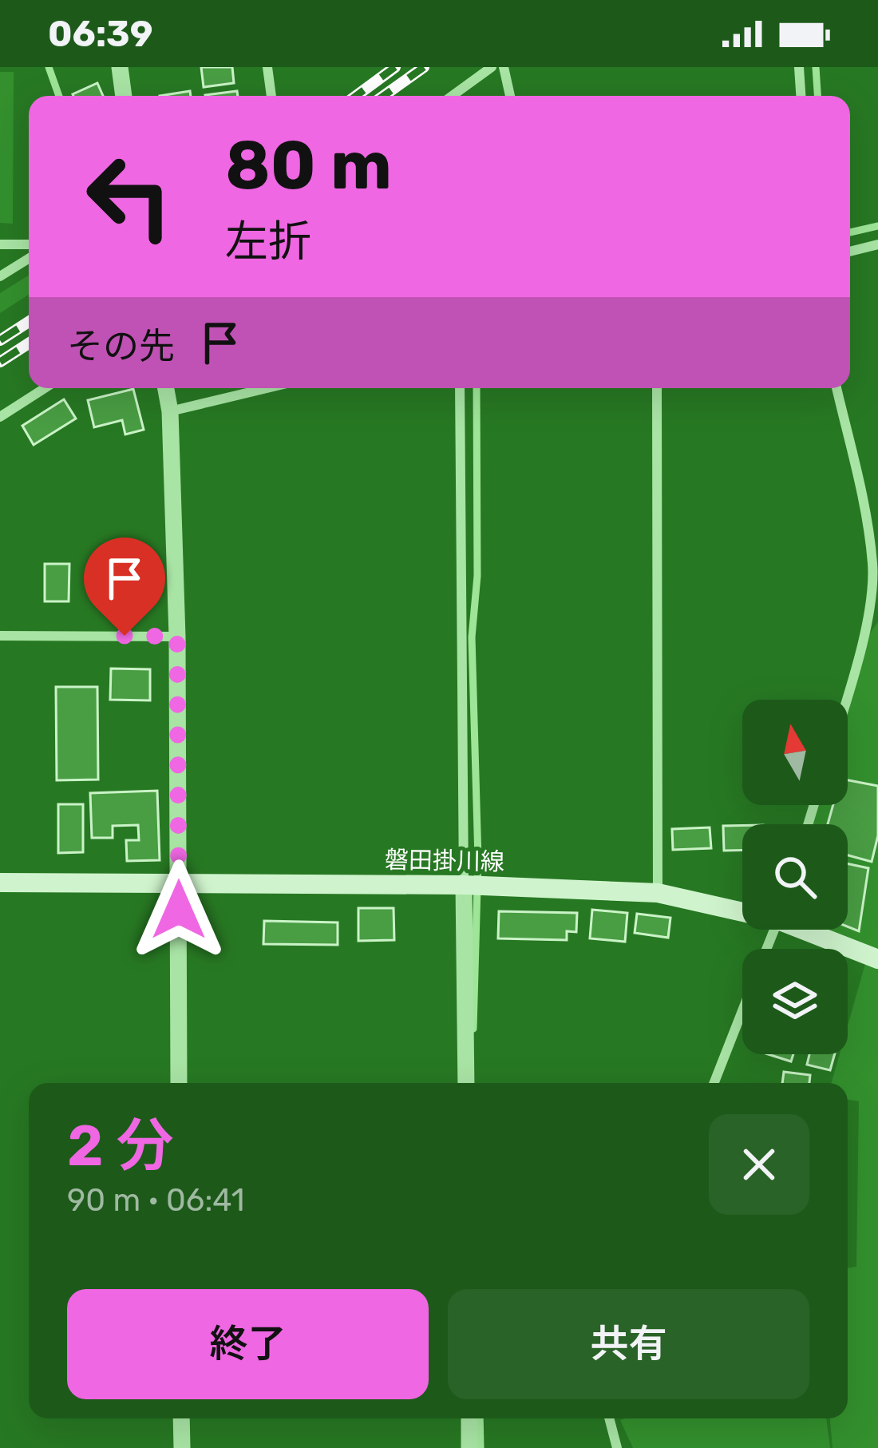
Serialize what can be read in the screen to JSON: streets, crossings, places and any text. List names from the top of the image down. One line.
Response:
{"streets":{"main road":["磐田掛川線"]},"north":"top","page":{"status":"06:39","turn":["80 m","左折"],"then":"その先","heading":["2 分","90 m · 06:41"],"buttons":["終了","共有"]}}
